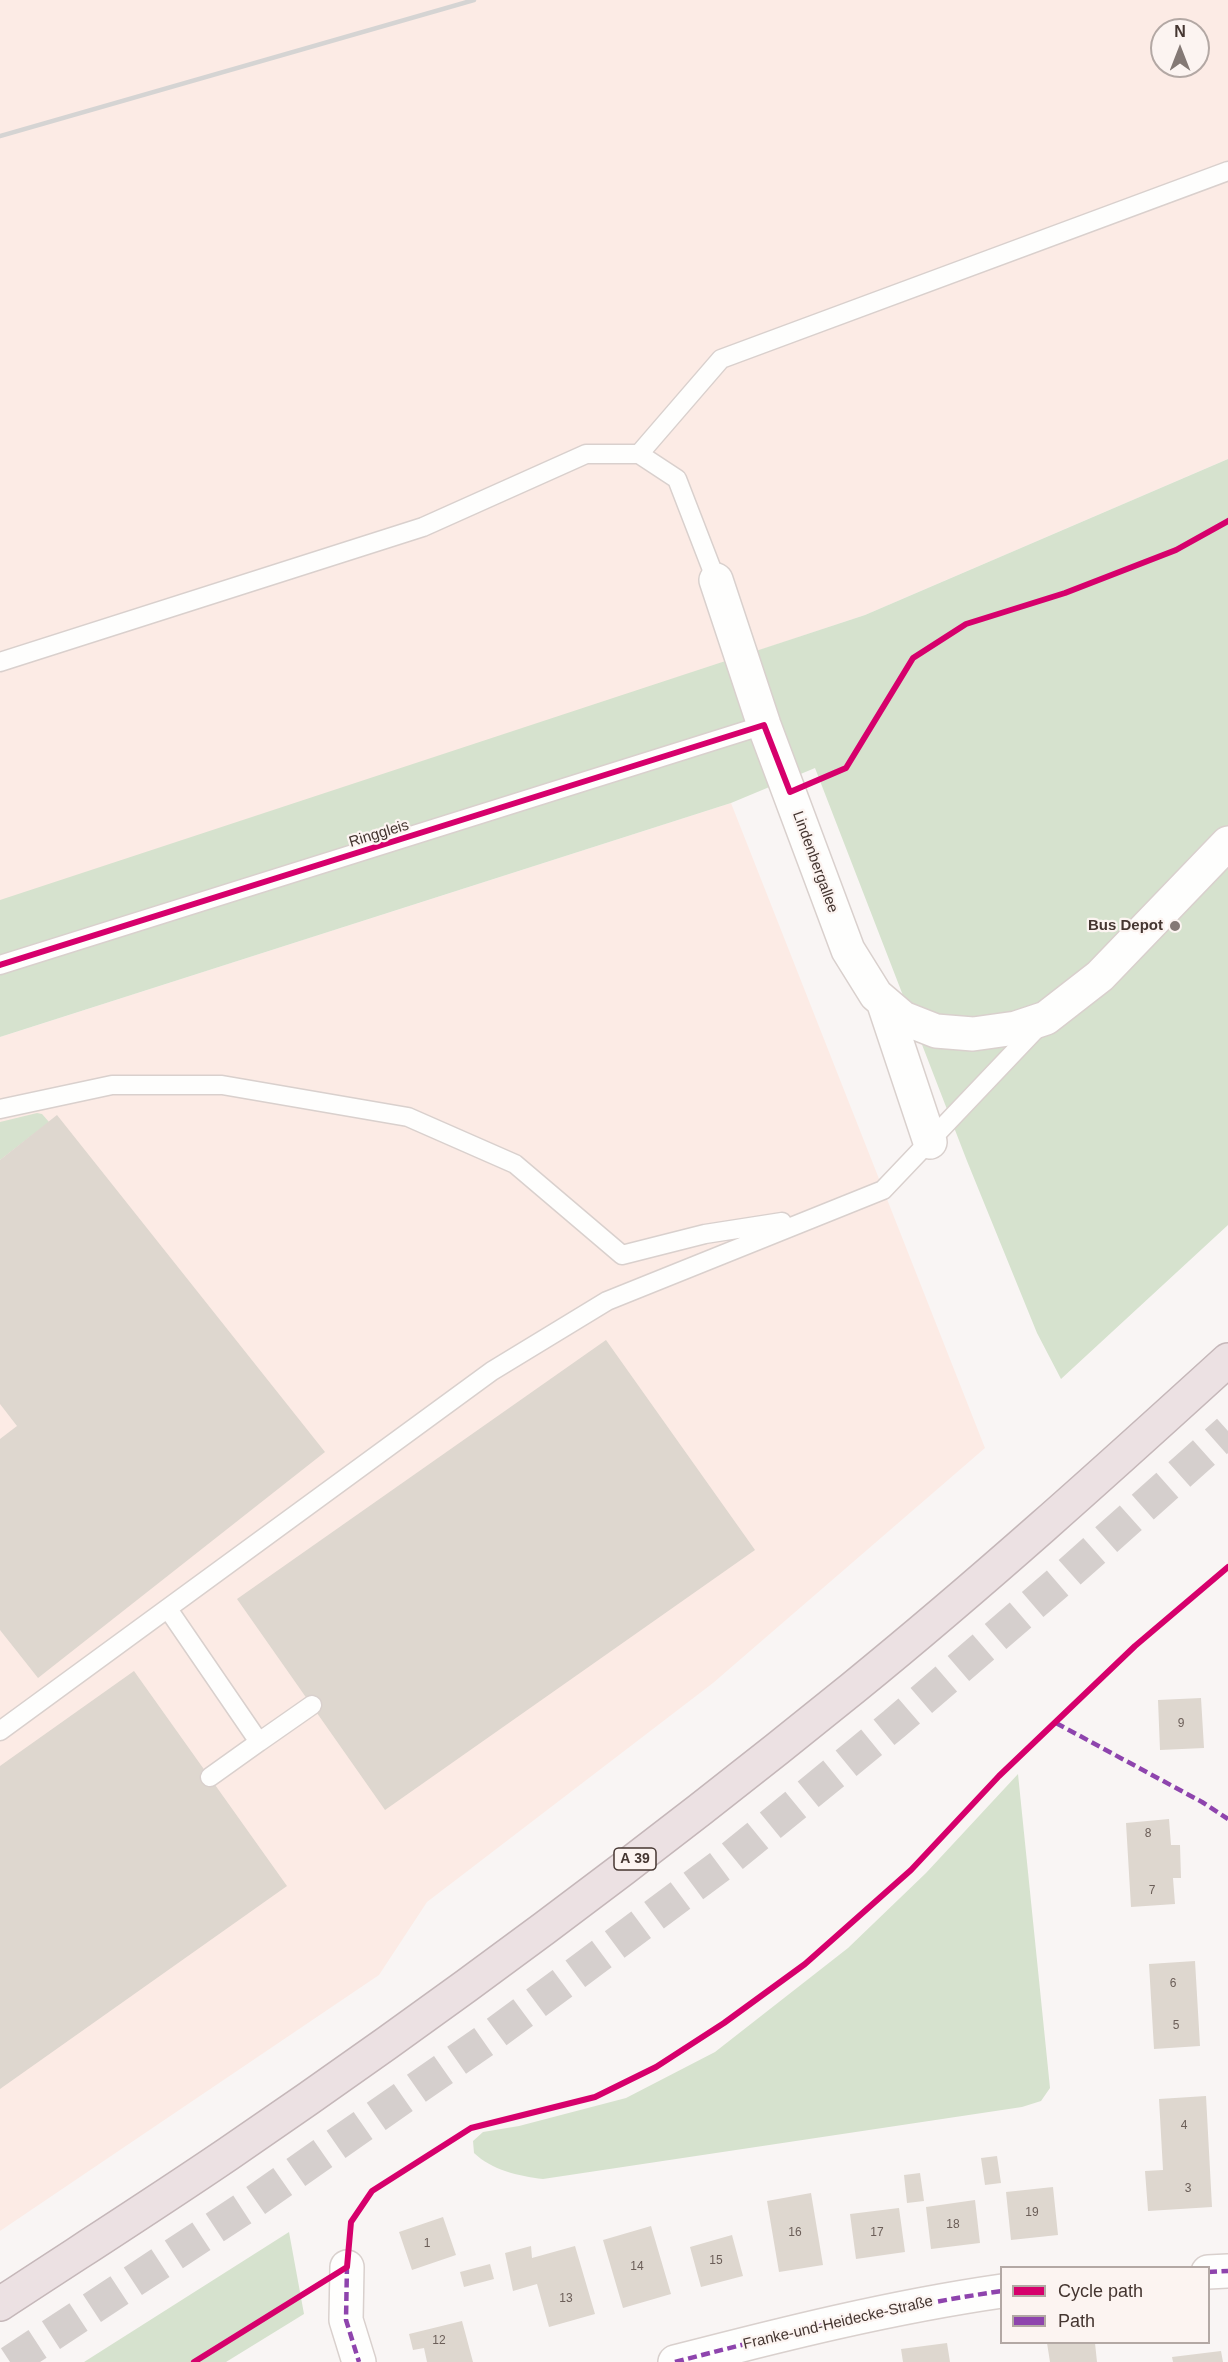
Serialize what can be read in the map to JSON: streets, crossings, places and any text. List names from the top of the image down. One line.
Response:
{"streets":{"highway":["A 39"],"street":["Lindenbergallee","Franke-und-Heidecke-Straße"],"lane":["Ringgleis"]},"crossings":[["Ringgleis","Lindenbergallee"]],"places":["Bus Depot"],"house_numbers":["9","8","7","6","5","4","3","19","18","16","17","1","15","14","13","12"],"legend":["Cycle path","Path"],"north":"top"}
